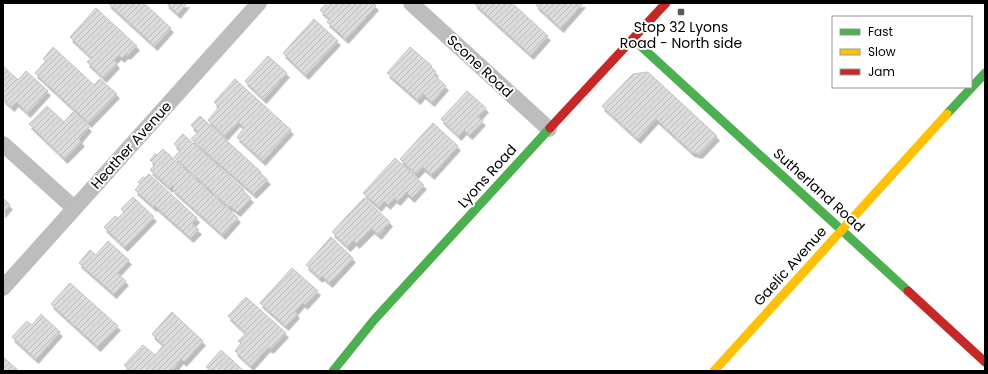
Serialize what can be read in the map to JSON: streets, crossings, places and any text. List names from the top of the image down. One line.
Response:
{"streets":{"street":["Scone Road","Heather Avenue","Lyons Road","Sutherland Road","Gaelic Avenue"]},"crossings":[["Scone Road","Lyons Road"],["Lyons Road","Sutherland Road"],["Sutherland Road","Gaelic Avenue"]],"places":{"transit":["Stop 32 Lyons Road - North side"]},"legend":["Fast","Slow","Jam"]}
